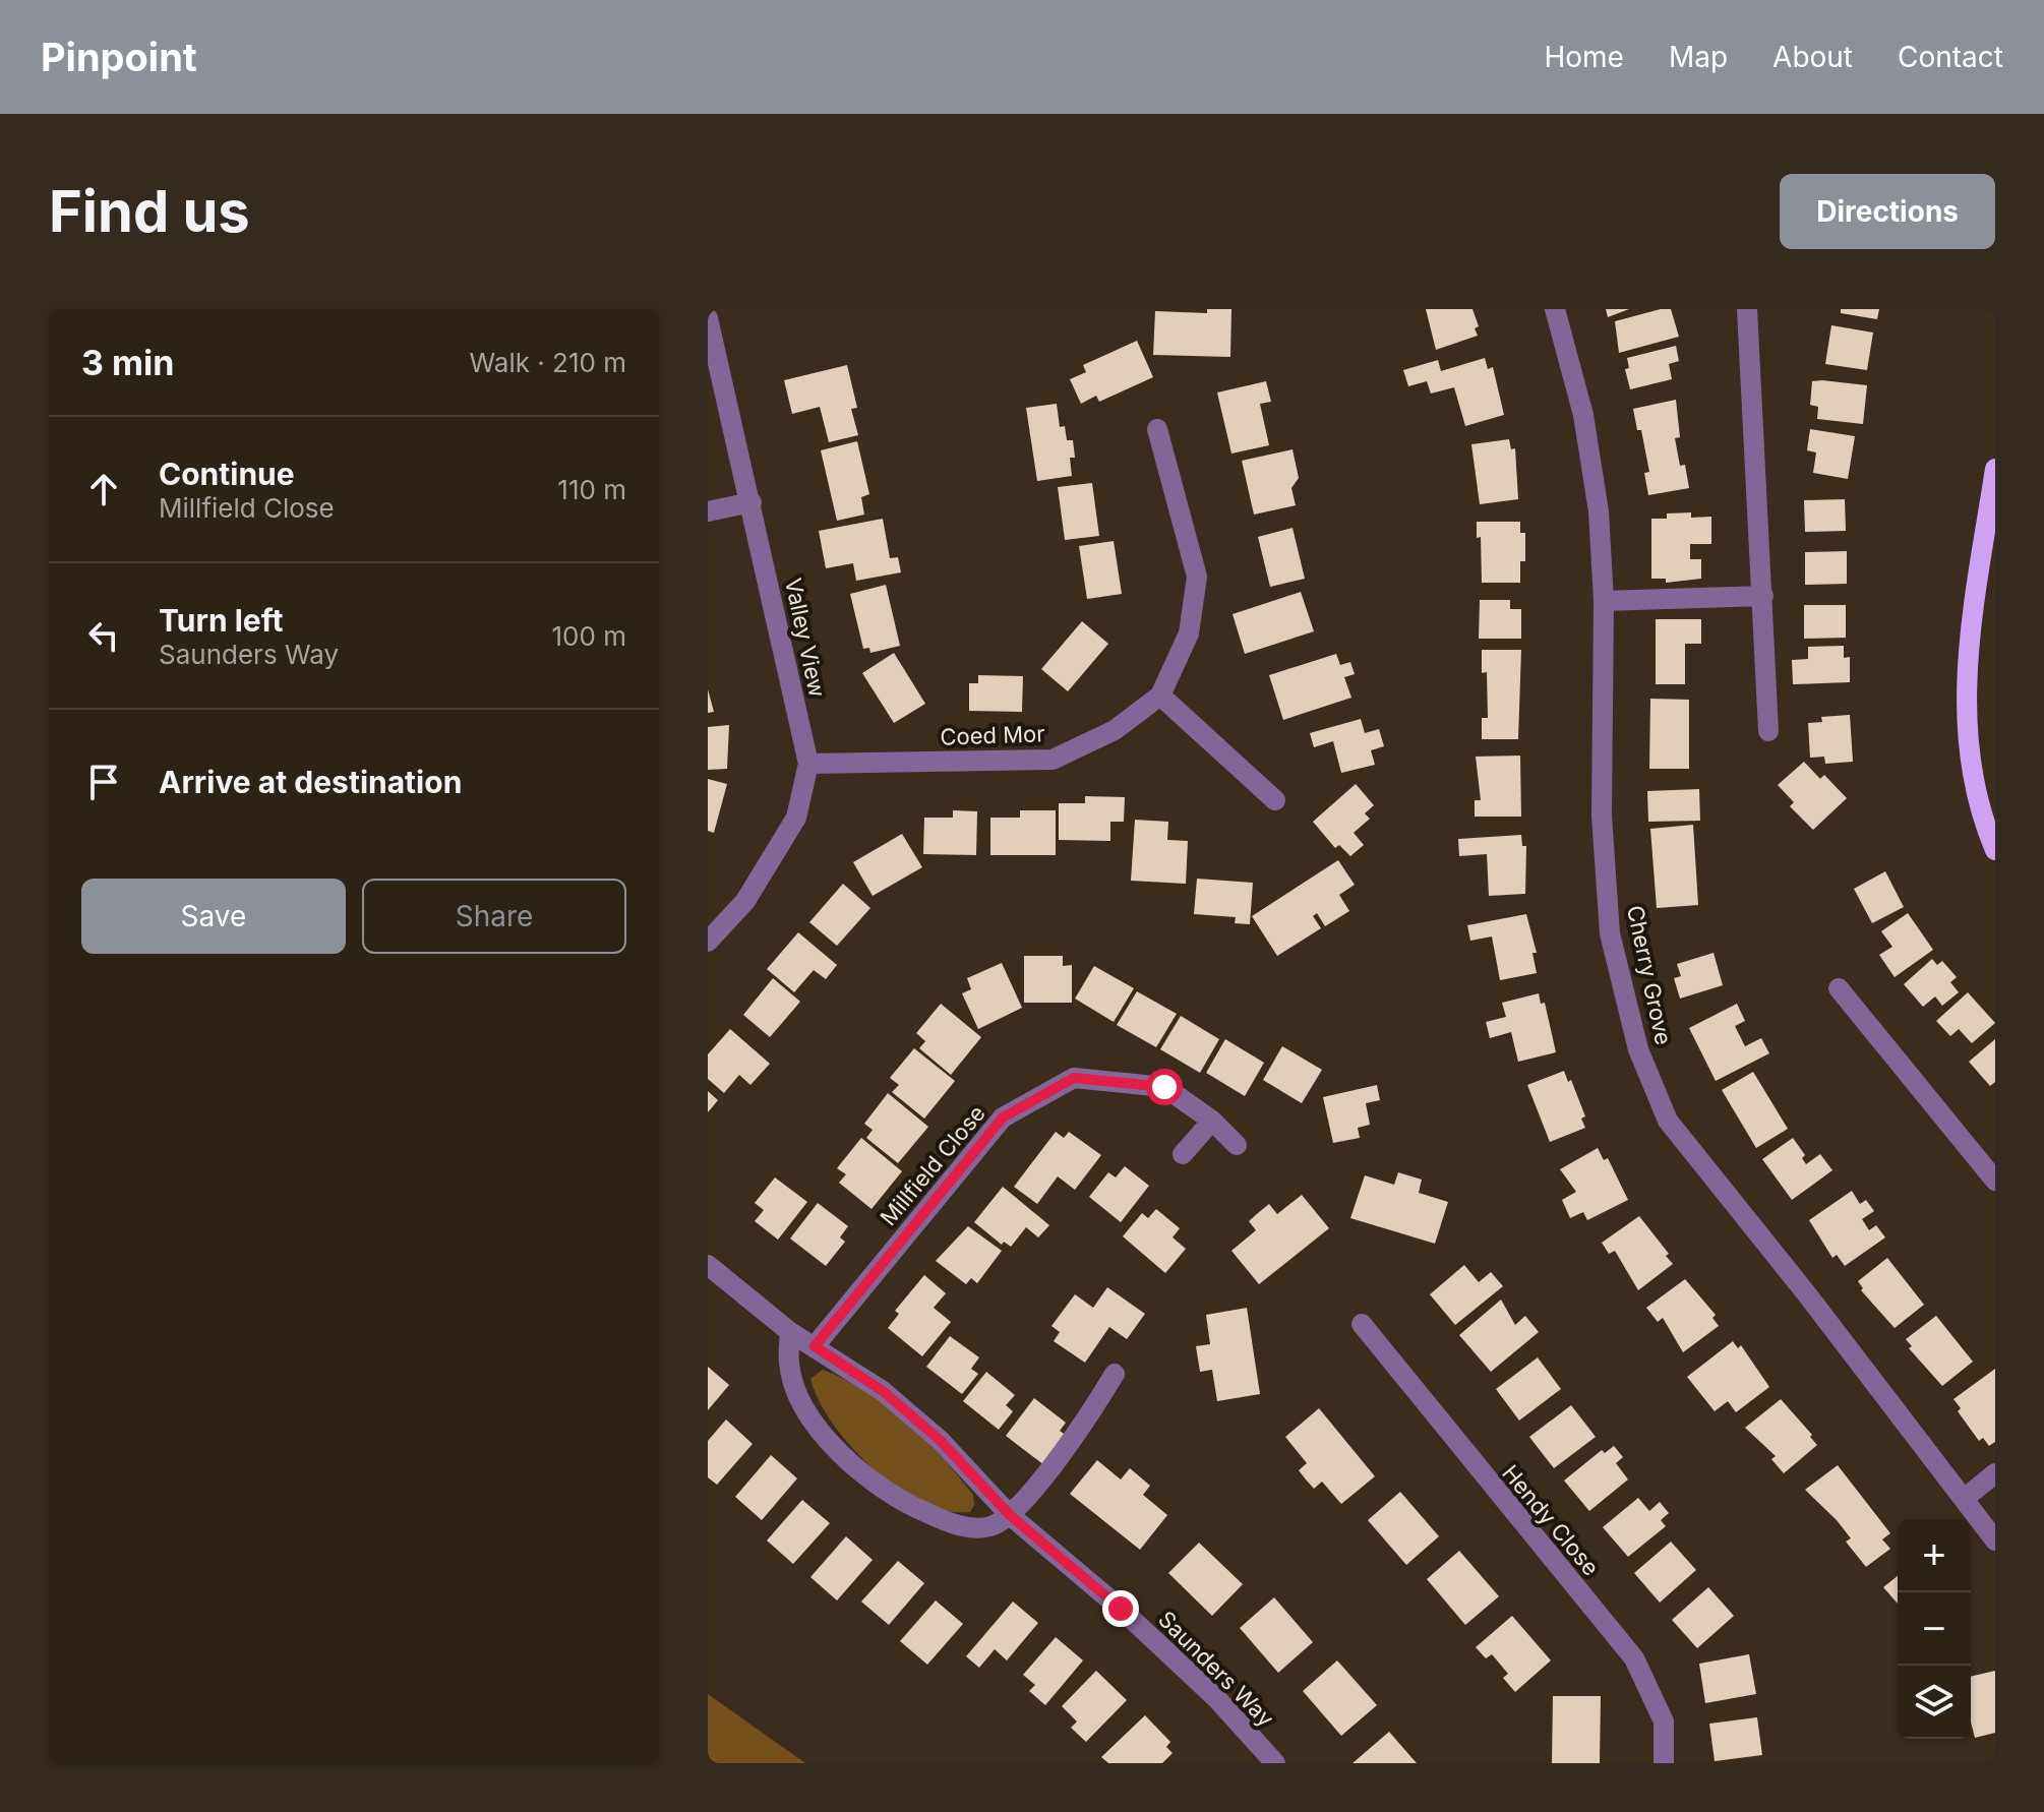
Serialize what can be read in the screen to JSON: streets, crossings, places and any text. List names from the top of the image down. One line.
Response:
{"streets":{"street":["Valley View","Coed Mor","Cherry Grove","Millfield Close","Hendy Close","Saunders Way"]},"crossings":[["Valley View","Coed Mor"],["Millfield Close","Saunders Way"]],"page":{"header":"Pinpoint","nav":["Home","Map","About","Contact"],"buttons":["Directions",["Save","Share"]],"title":"Find us","heading":["3 min","Walk · 210 m"],"list":[["Continue","Millfield Close","110 m"],["Turn left","Saunders Way","100 m"],"Arrive at destination"],"map_buttons":["+","−"]}}
